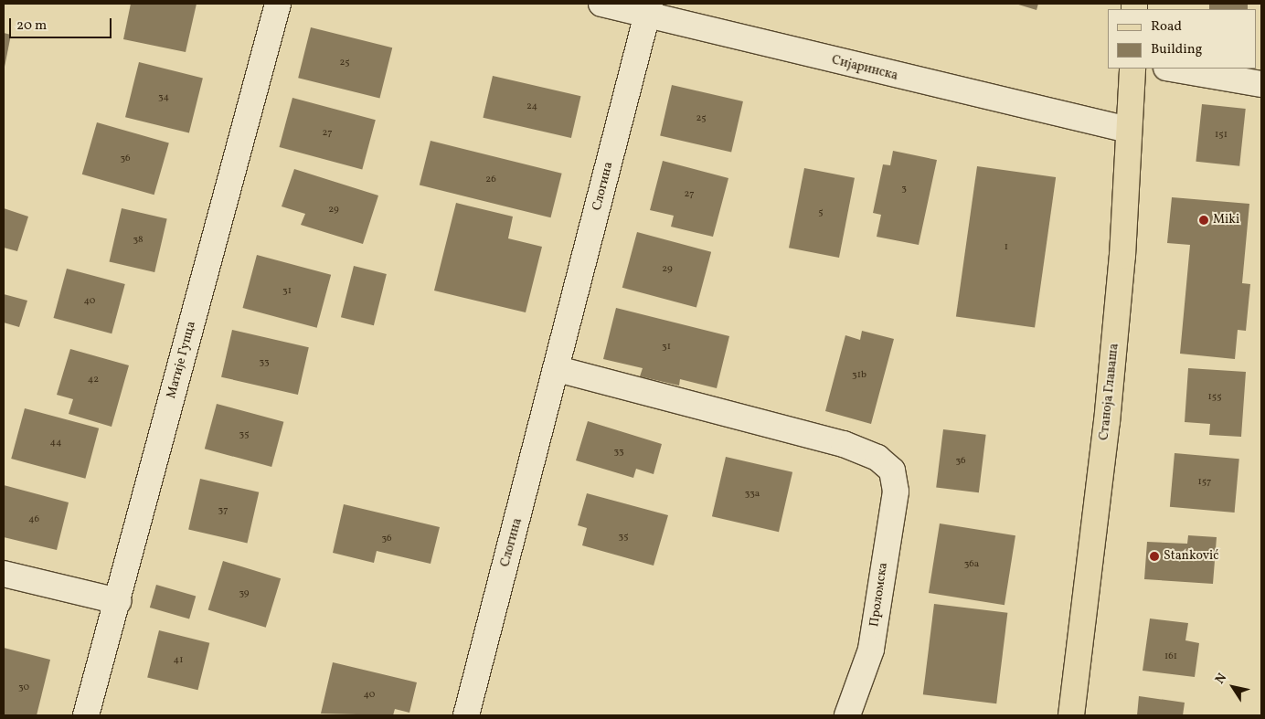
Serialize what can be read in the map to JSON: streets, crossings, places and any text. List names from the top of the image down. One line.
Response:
{"streets":{"main road":["Станоја Главаша"],"street":["Сијаринска","Слогина","Матије Гупца","Проломска"]},"crossings":[["Сијаринска","Слогина"],["Сијаринска","Станоја Главаша"],["Слогина","Проломска"]],"places":["Miki","Stanković"],"house_numbers":["25","34","24","25","27","151","36","26","3","27","29","5","38","1","29","31","40","31","33","31b","42","155","35","44","33","36","157","33a","37","46","35","36","36a","39","161","41","30","40"],"legend":["Road","Building"],"scale_bar":"20 m","north":"top left"}
